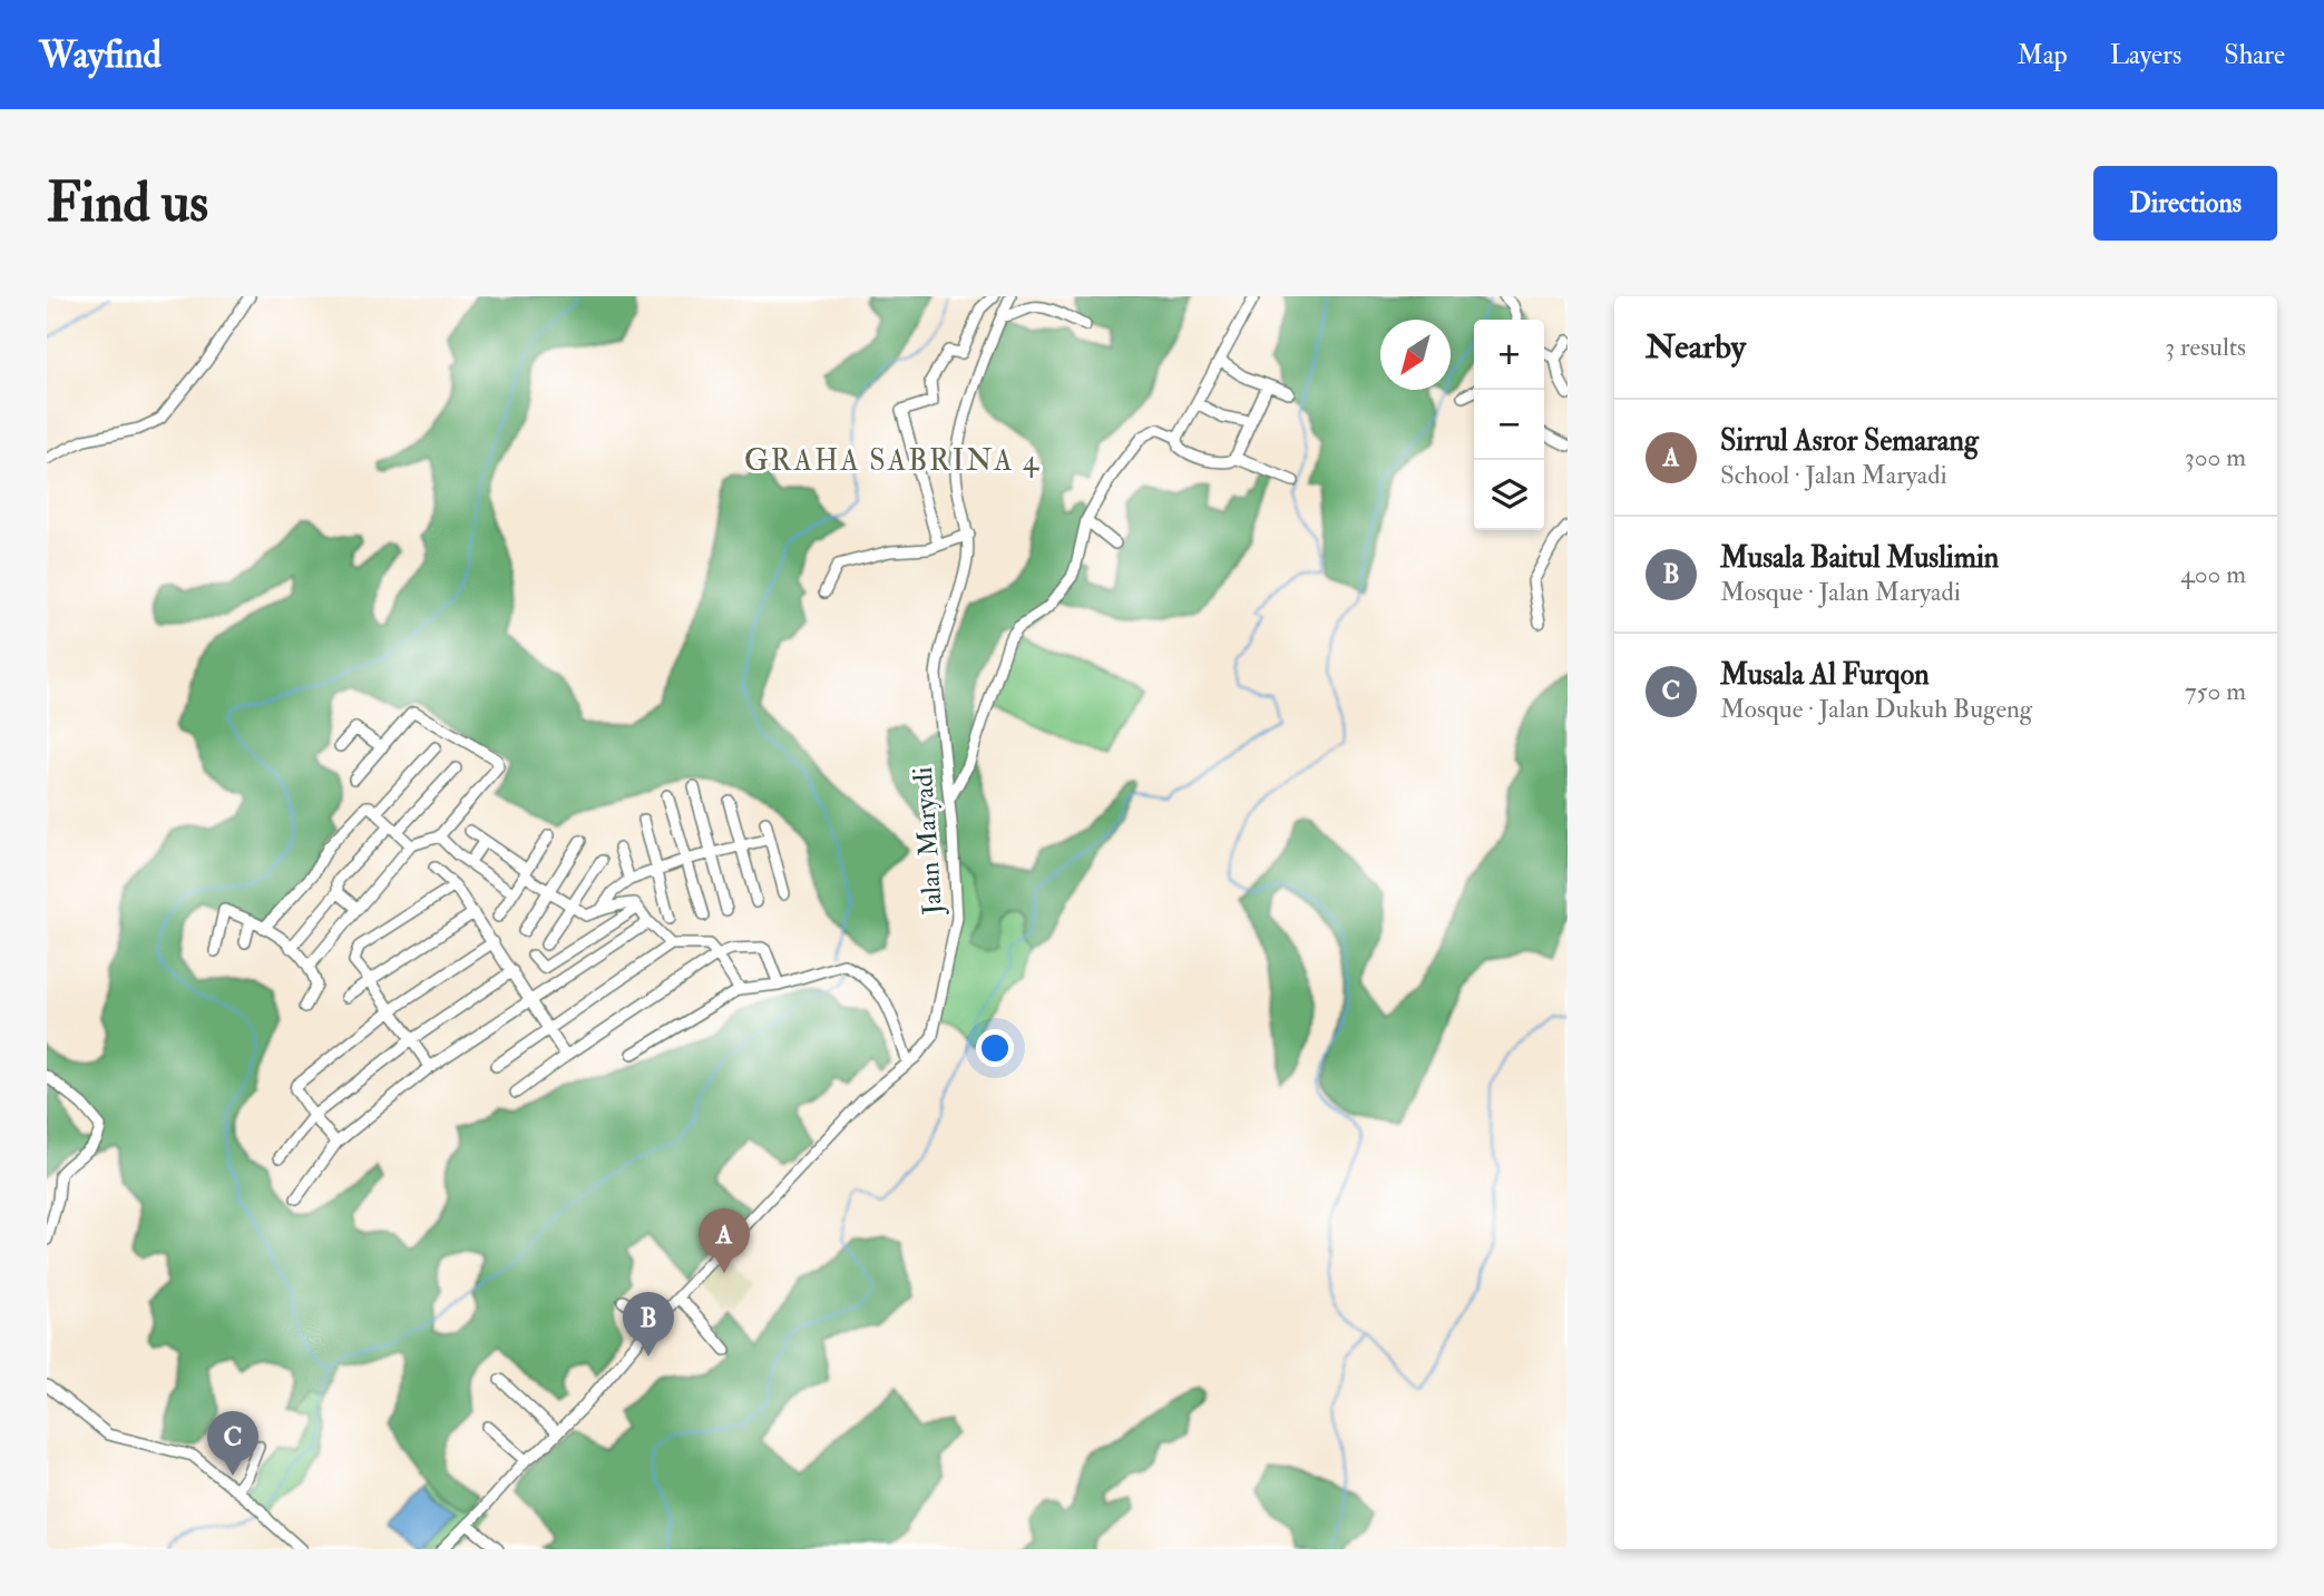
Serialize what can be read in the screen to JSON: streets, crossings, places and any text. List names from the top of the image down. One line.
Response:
{"streets":{"street":["Jalan Maryadi"]},"districts":["GRAHA SABRINA 4"],"north":"bottom left","page":{"header":"Wayfind","nav":["Map","Layers","Share"],"buttons":"Directions","title":"Find us","heading":["Nearby","3 results"],"map_buttons":["+","−"],"list":[{"mark":"A","name":"Sirrul Asror Semarang","note":"School · Jalan Maryadi","value":"300 m"},{"mark":"B","name":"Musala Baitul Muslimin","note":"Mosque · Jalan Maryadi","value":"400 m"},{"mark":"C","name":"Musala Al Furqon","note":"Mosque · Jalan Dukuh Bugeng","value":"750 m"}],"pins":["A","B","C"]}}
